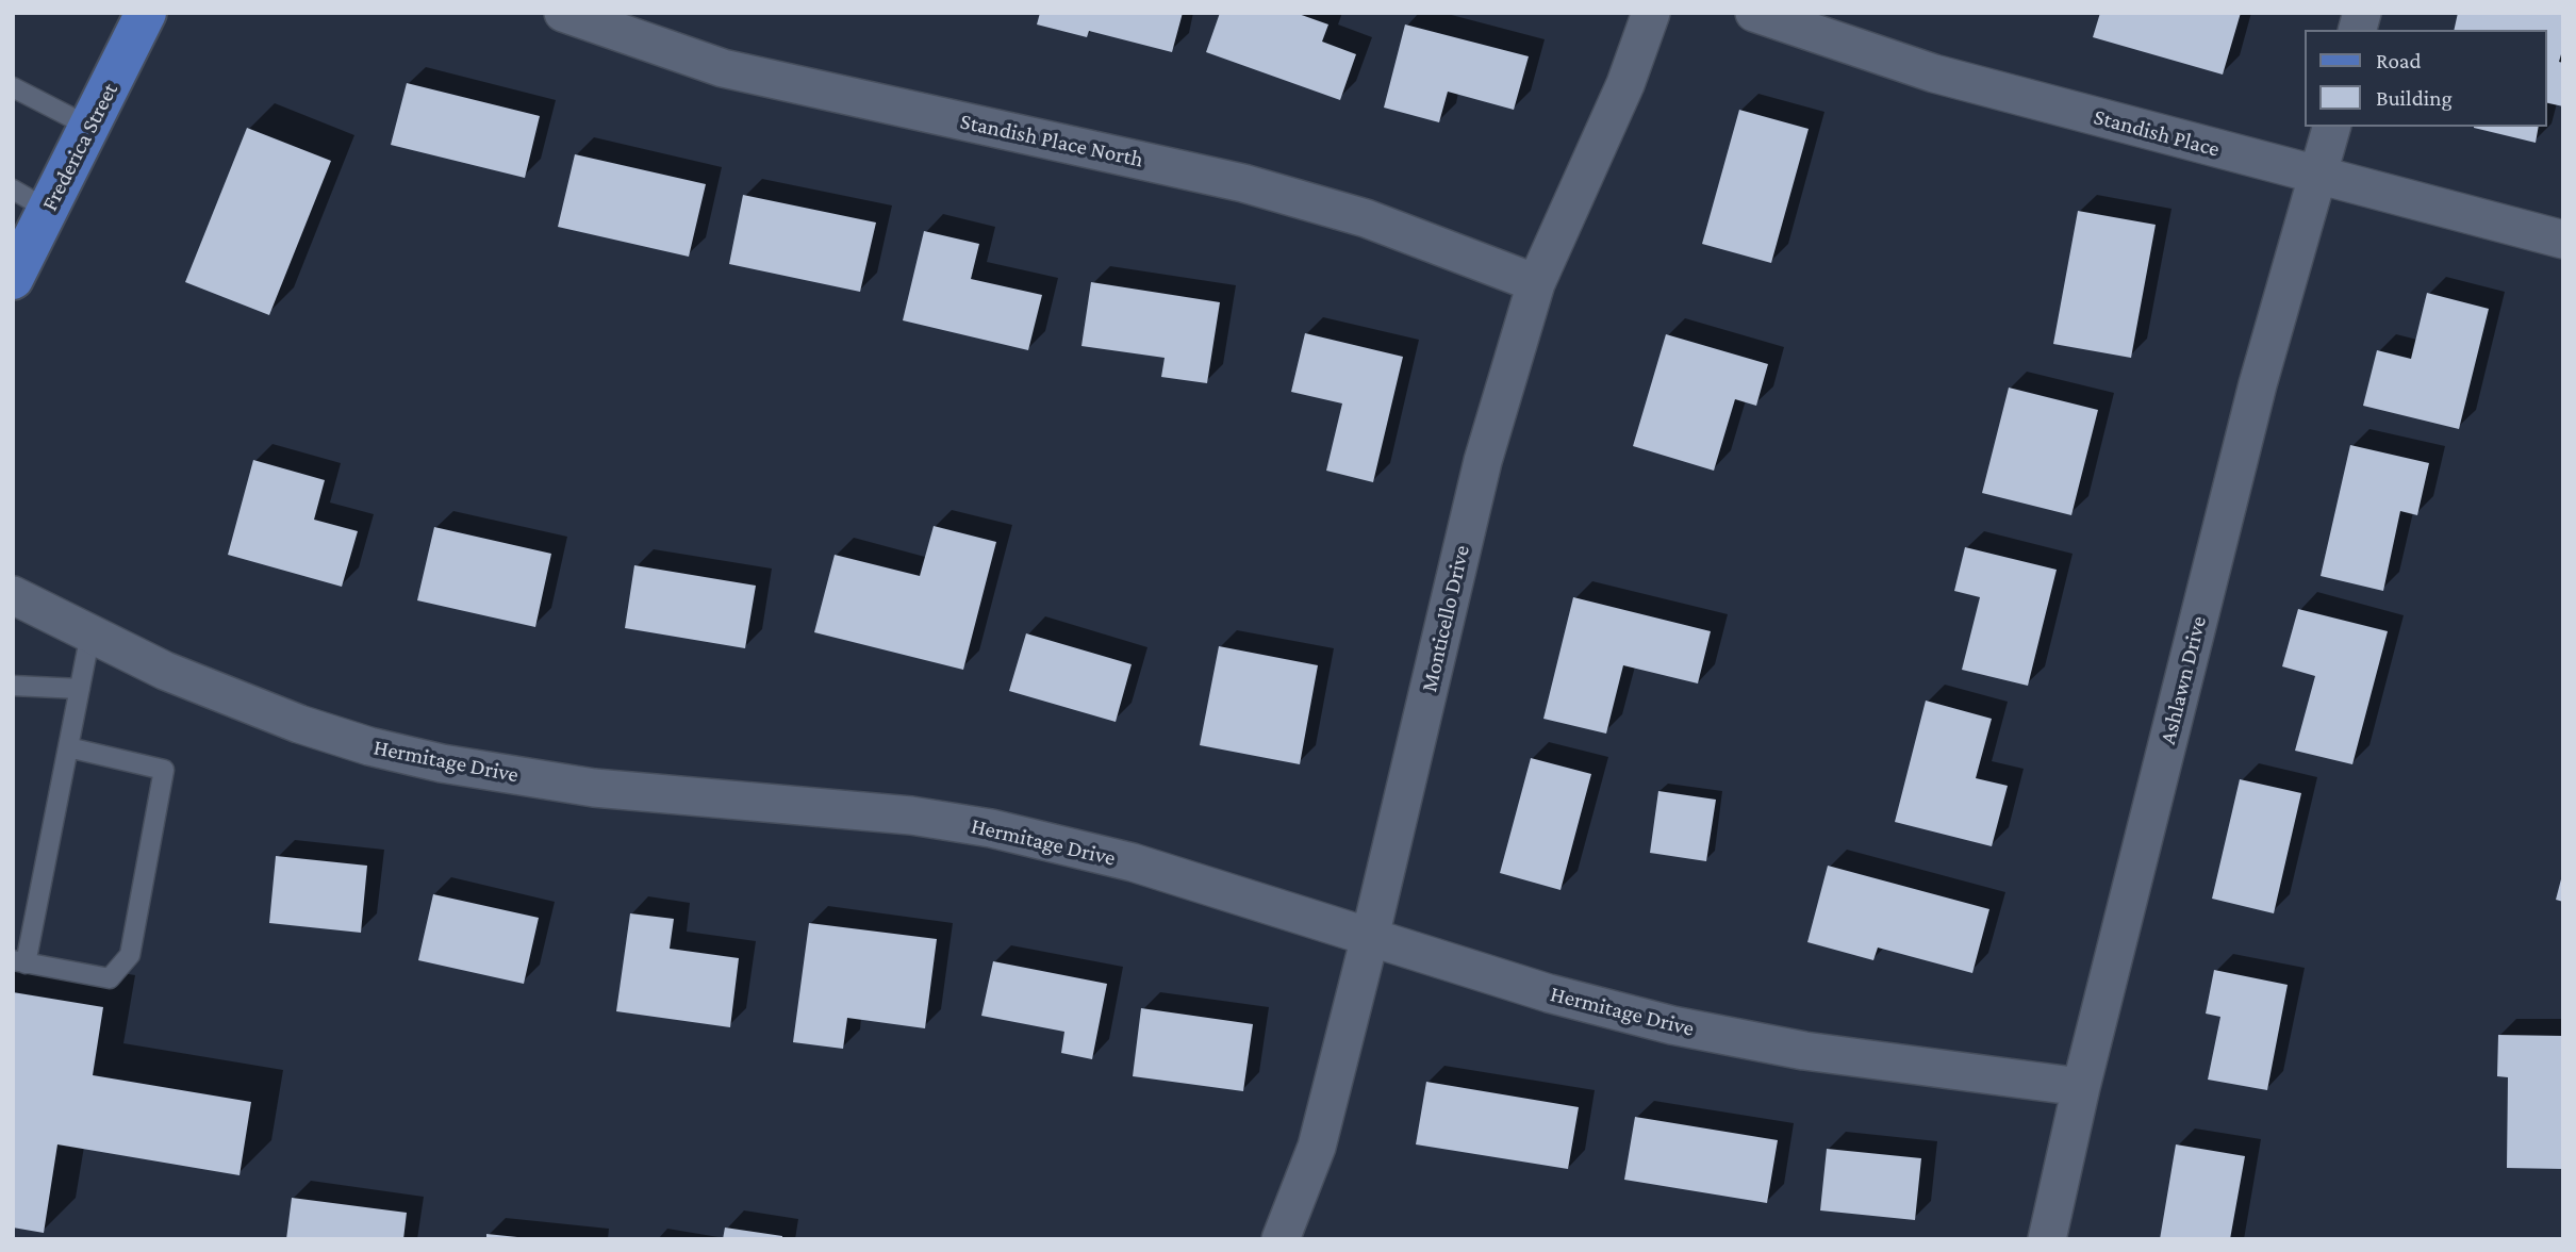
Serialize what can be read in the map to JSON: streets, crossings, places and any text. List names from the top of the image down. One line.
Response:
{"streets":{"main road":["Frederica Street"],"street":["Standish Place","Standish Place North","Monticello Drive","Ashlawn Drive","Hermitage Drive"]},"crossings":[["Standish Place","Ashlawn Drive"],["Standish Place North","Monticello Drive"],["Monticello Drive","Hermitage Drive"],["Ashlawn Drive","Hermitage Drive"]],"legend":["Road","Building"]}
